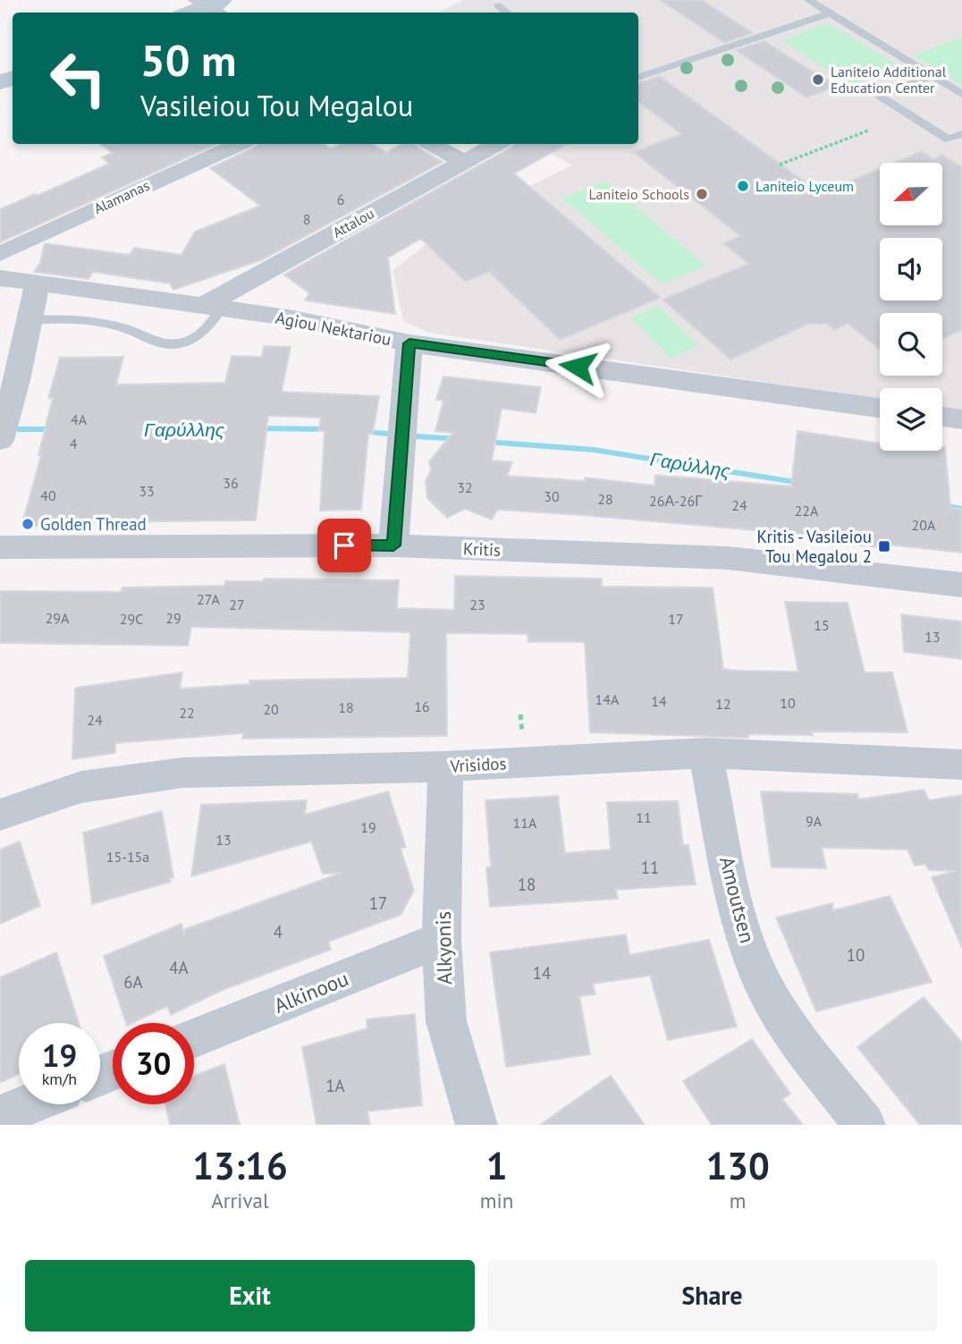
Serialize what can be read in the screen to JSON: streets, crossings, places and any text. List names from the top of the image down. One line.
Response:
{"streets":{"street":["Alamanas","Attalou","Agiou Nektariou","Kritis","Vrisidos","Amoutsen","Alkyonis","Alkinoou"]},"crossings":[["Attalou","Agiou Nektariou"],["Vrisidos","Amoutsen"],["Vrisidos","Alkyonis"],["Alkyonis","Alkinoou"]],"water":["Γαρύλλης"],"places":{"other":["Laniteio Additional Education Center","Laniteio Lyceum","Laniteio Schools","Golden Thread"],"transit":["Kritis - Vasileiou Tou Megalou 2"]},"house_numbers":["6","8","4A","4","36","32","33","40","30","28","26Α-26Γ","24","22A","20A","27A","27","23","29A","29","29C","17","15","13","14A","14","10","12","16","18","20","22","24","11","9A","11A","19","13","15-15a","11","18","17","4","10","4A","14","6A","1A"],"north":"left","page":{"turn":["50 m","Vasileiou Tou Megalou"],"speed":"19 km/h","limit":"30","eta":["13:16","Arrival","1","min","130","m"],"buttons":["Exit","Share"]}}
